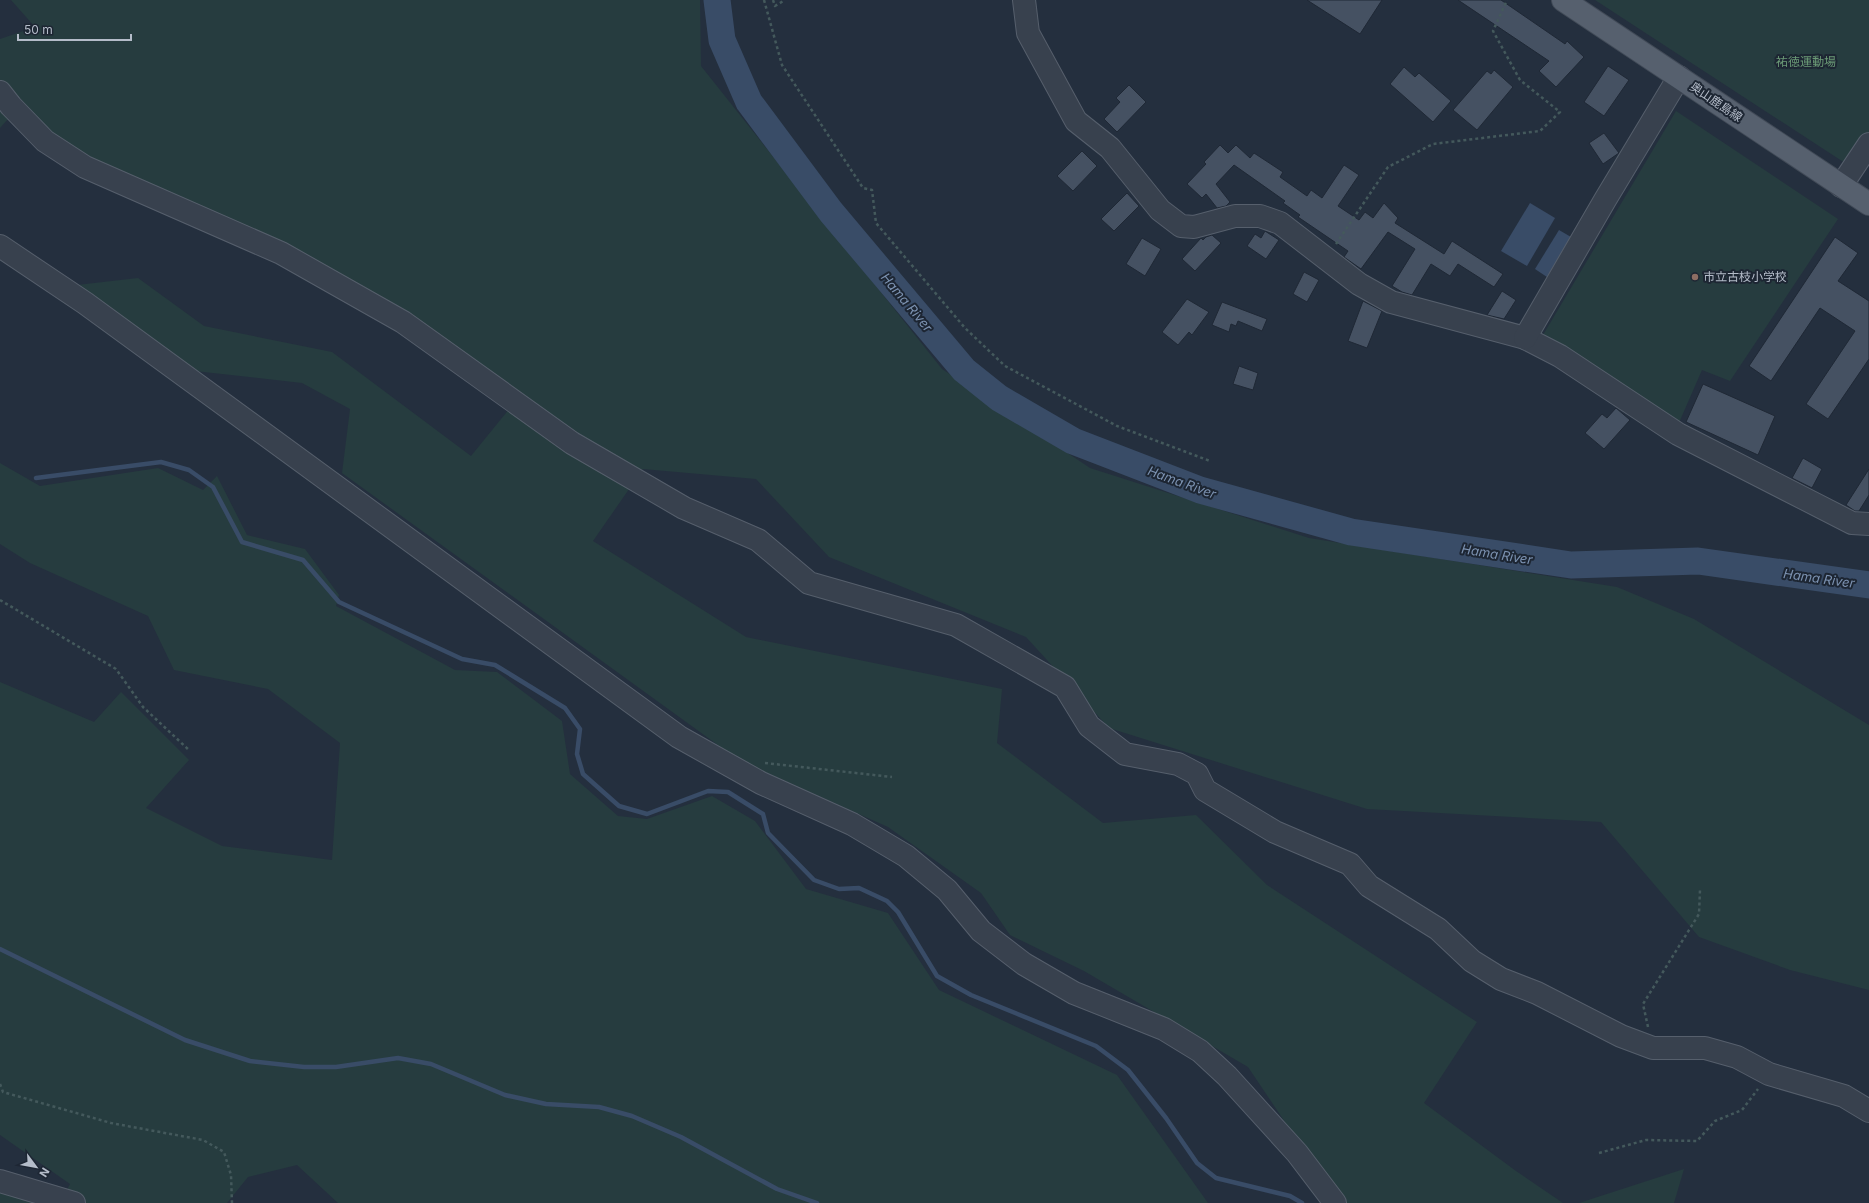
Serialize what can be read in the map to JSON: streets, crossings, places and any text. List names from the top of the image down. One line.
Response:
{"streets":{"main road":["奥山鹿島線"]},"water":["Hama River"],"parks":["祐徳運動場"],"places":["市立古枝小学校"],"scale_bar":"50 m","north":"bottom right"}
